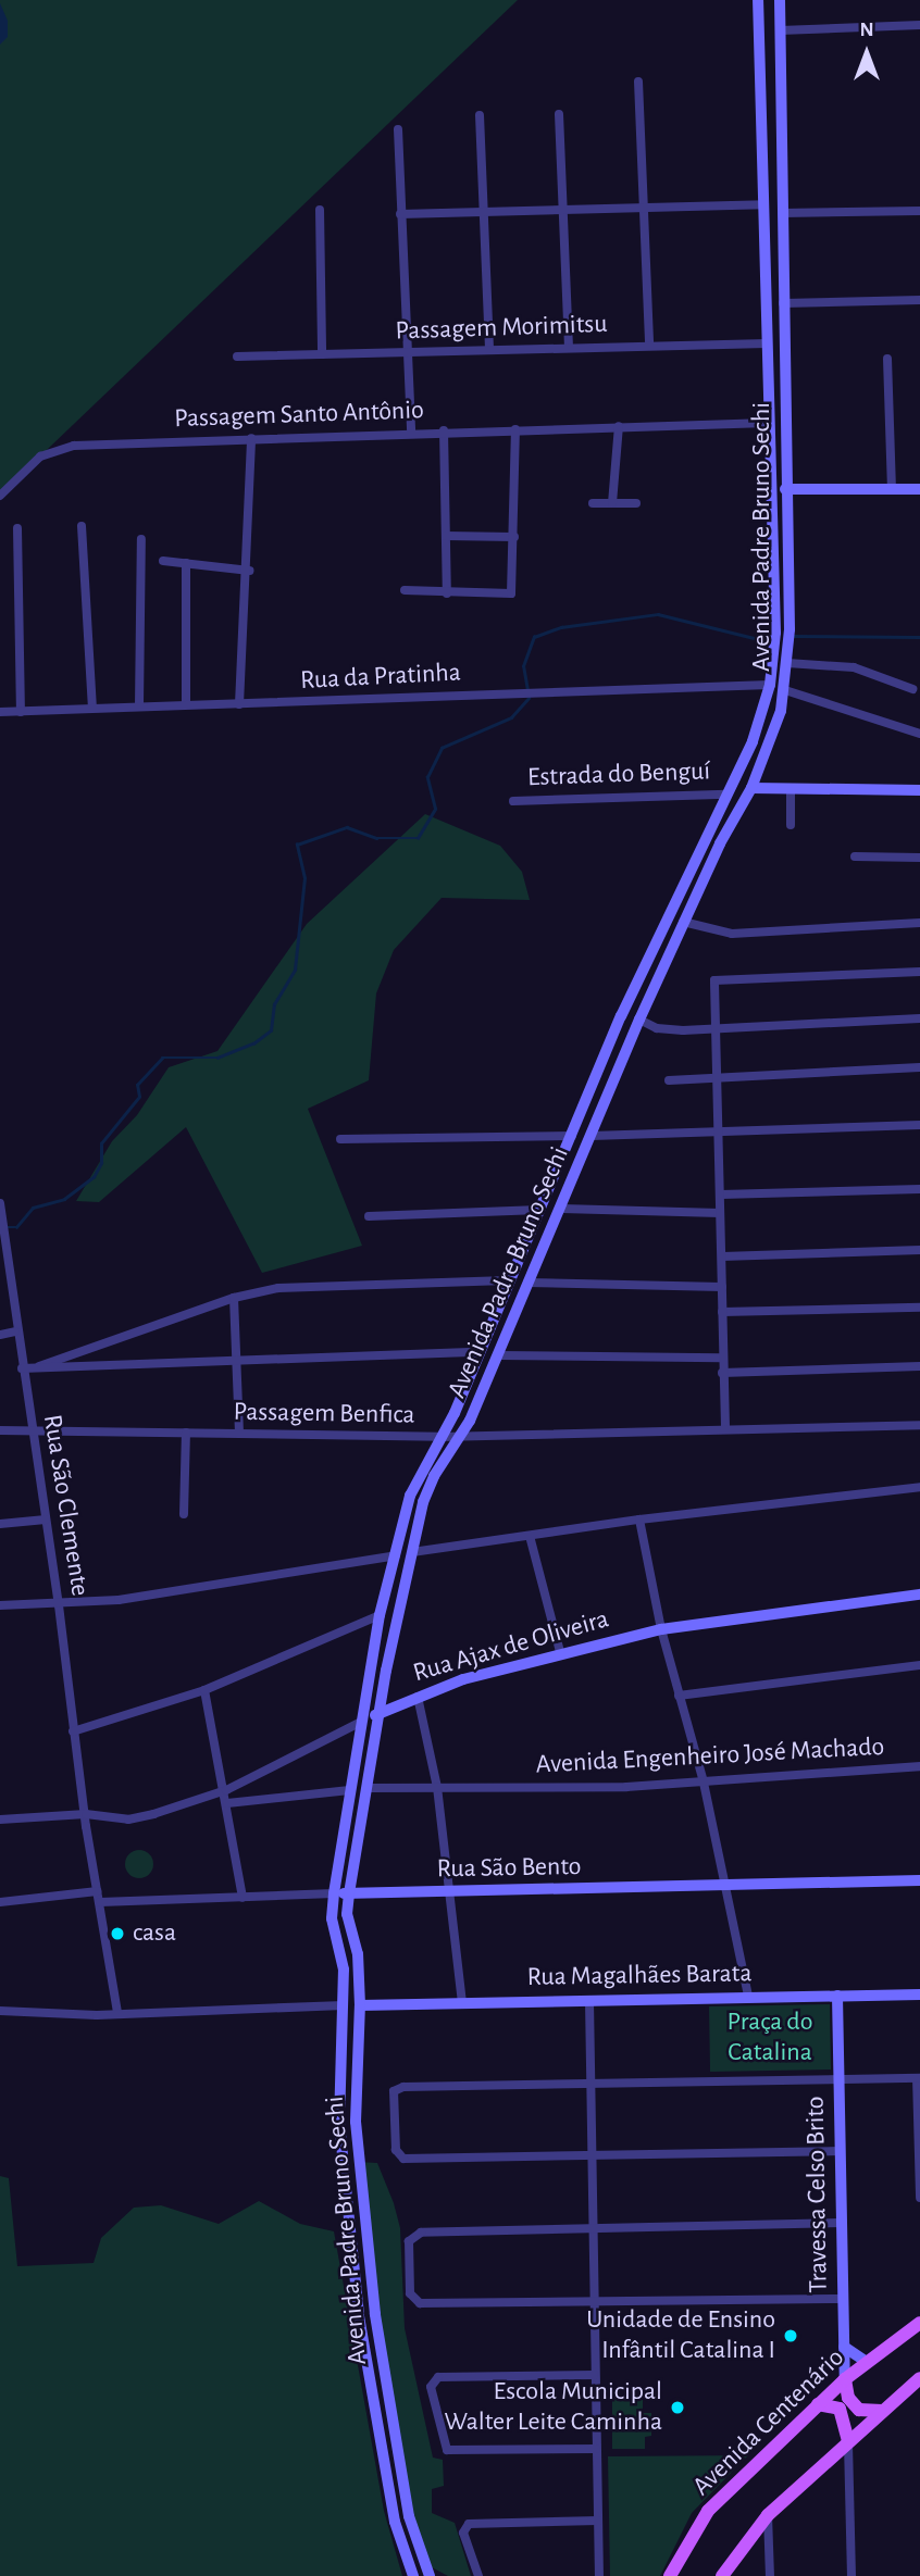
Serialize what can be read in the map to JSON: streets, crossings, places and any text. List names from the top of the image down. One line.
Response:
{"streets":{"main road":["Avenida Padre Bruno Sechi","Rua Ajax de Oliveira","Rua São Bento","Rua Magalhães Barata","Travessa Celso Brito","Avenida Centenário"],"street":["Passagem Morimitsu","Passagem Santo Antônio","Rua da Pratinha","Estrada do Benguí","Passagem Benfica","Rua São Clemente","Avenida Engenheiro José Machado"]},"crossings":[["Passagem Morimitsu","Avenida Padre Bruno Sechi"],["Passagem Santo Antônio","Avenida Padre Bruno Sechi"],["Avenida Padre Bruno Sechi","Rua da Pratinha"],["Avenida Padre Bruno Sechi","Estrada do Benguí"],["Avenida Padre Bruno Sechi","Passagem Benfica"],["Avenida Padre Bruno Sechi","Rua Ajax de Oliveira"],["Avenida Padre Bruno Sechi","Avenida Engenheiro José Machado"],["Avenida Padre Bruno Sechi","Rua São Bento"],["Avenida Padre Bruno Sechi","Rua Magalhães Barata"],["Passagem Benfica","Rua São Clemente"],["Rua São Clemente","Rua Ajax de Oliveira"],["Rua São Clemente","Rua São Bento"],["Rua Magalhães Barata","Travessa Celso Brito"],["Travessa Celso Brito","Avenida Centenário"]],"parks":["Praça do Catalina"],"places":["casa","Unidade de Ensino Infântil Catalina I","Escola Municipal Walter Leite Caminha"],"north":"top"}
